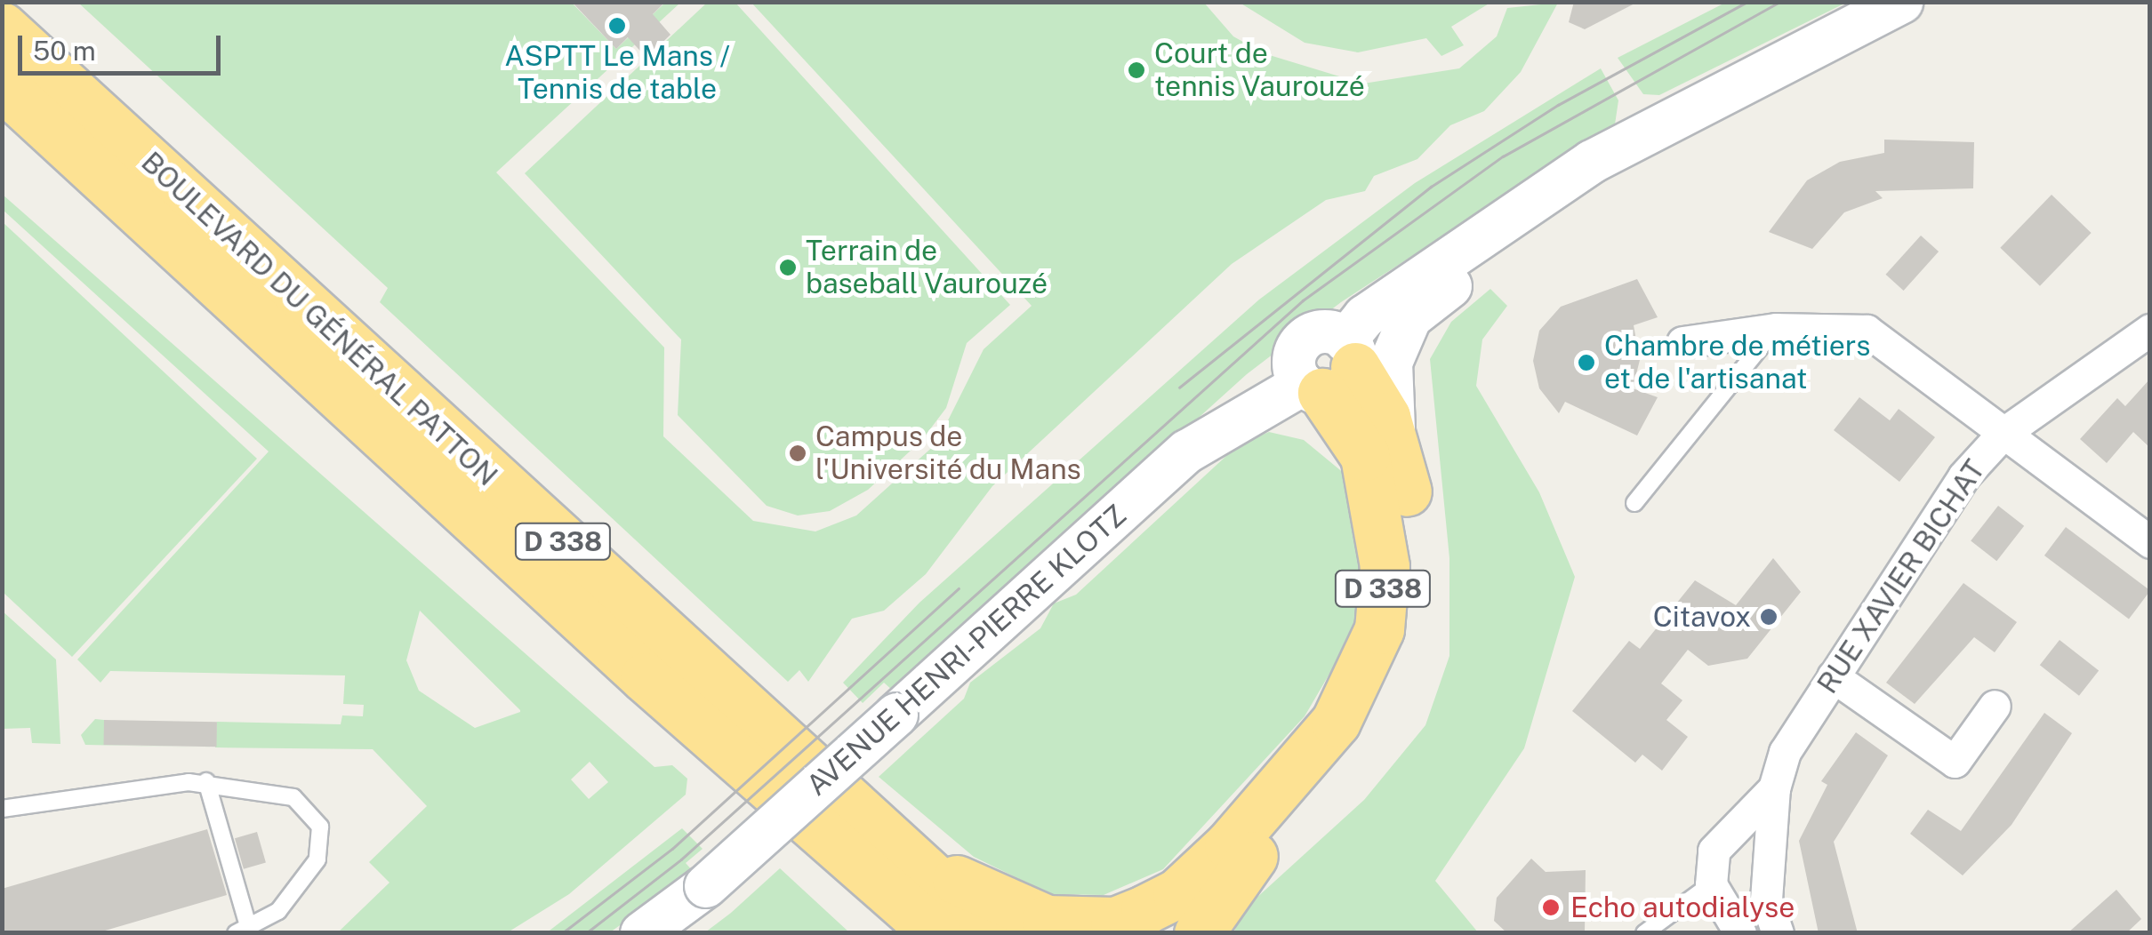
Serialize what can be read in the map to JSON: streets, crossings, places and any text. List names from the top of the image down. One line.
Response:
{"streets":{"highway":["BOULEVARD DU GÉNÉRAL PATTON","D 338"],"street":["RUE XAVIER BICHAT","AVENUE HENRI-PIERRE KLOTZ"]},"crossings":[["BOULEVARD DU GÉNÉRAL PATTON","D 338"],["D 338","AVENUE HENRI-PIERRE KLOTZ"]],"places":["ASPTT Le Mans / Tennis de table","Court de tennis Vaurouzé","Terrain de baseball Vaurouzé","Chambre de métiers et de l'artisanat","Campus de l'Université du Mans","Citavox","Echo autodialyse"],"scale_bar":"50 m"}
